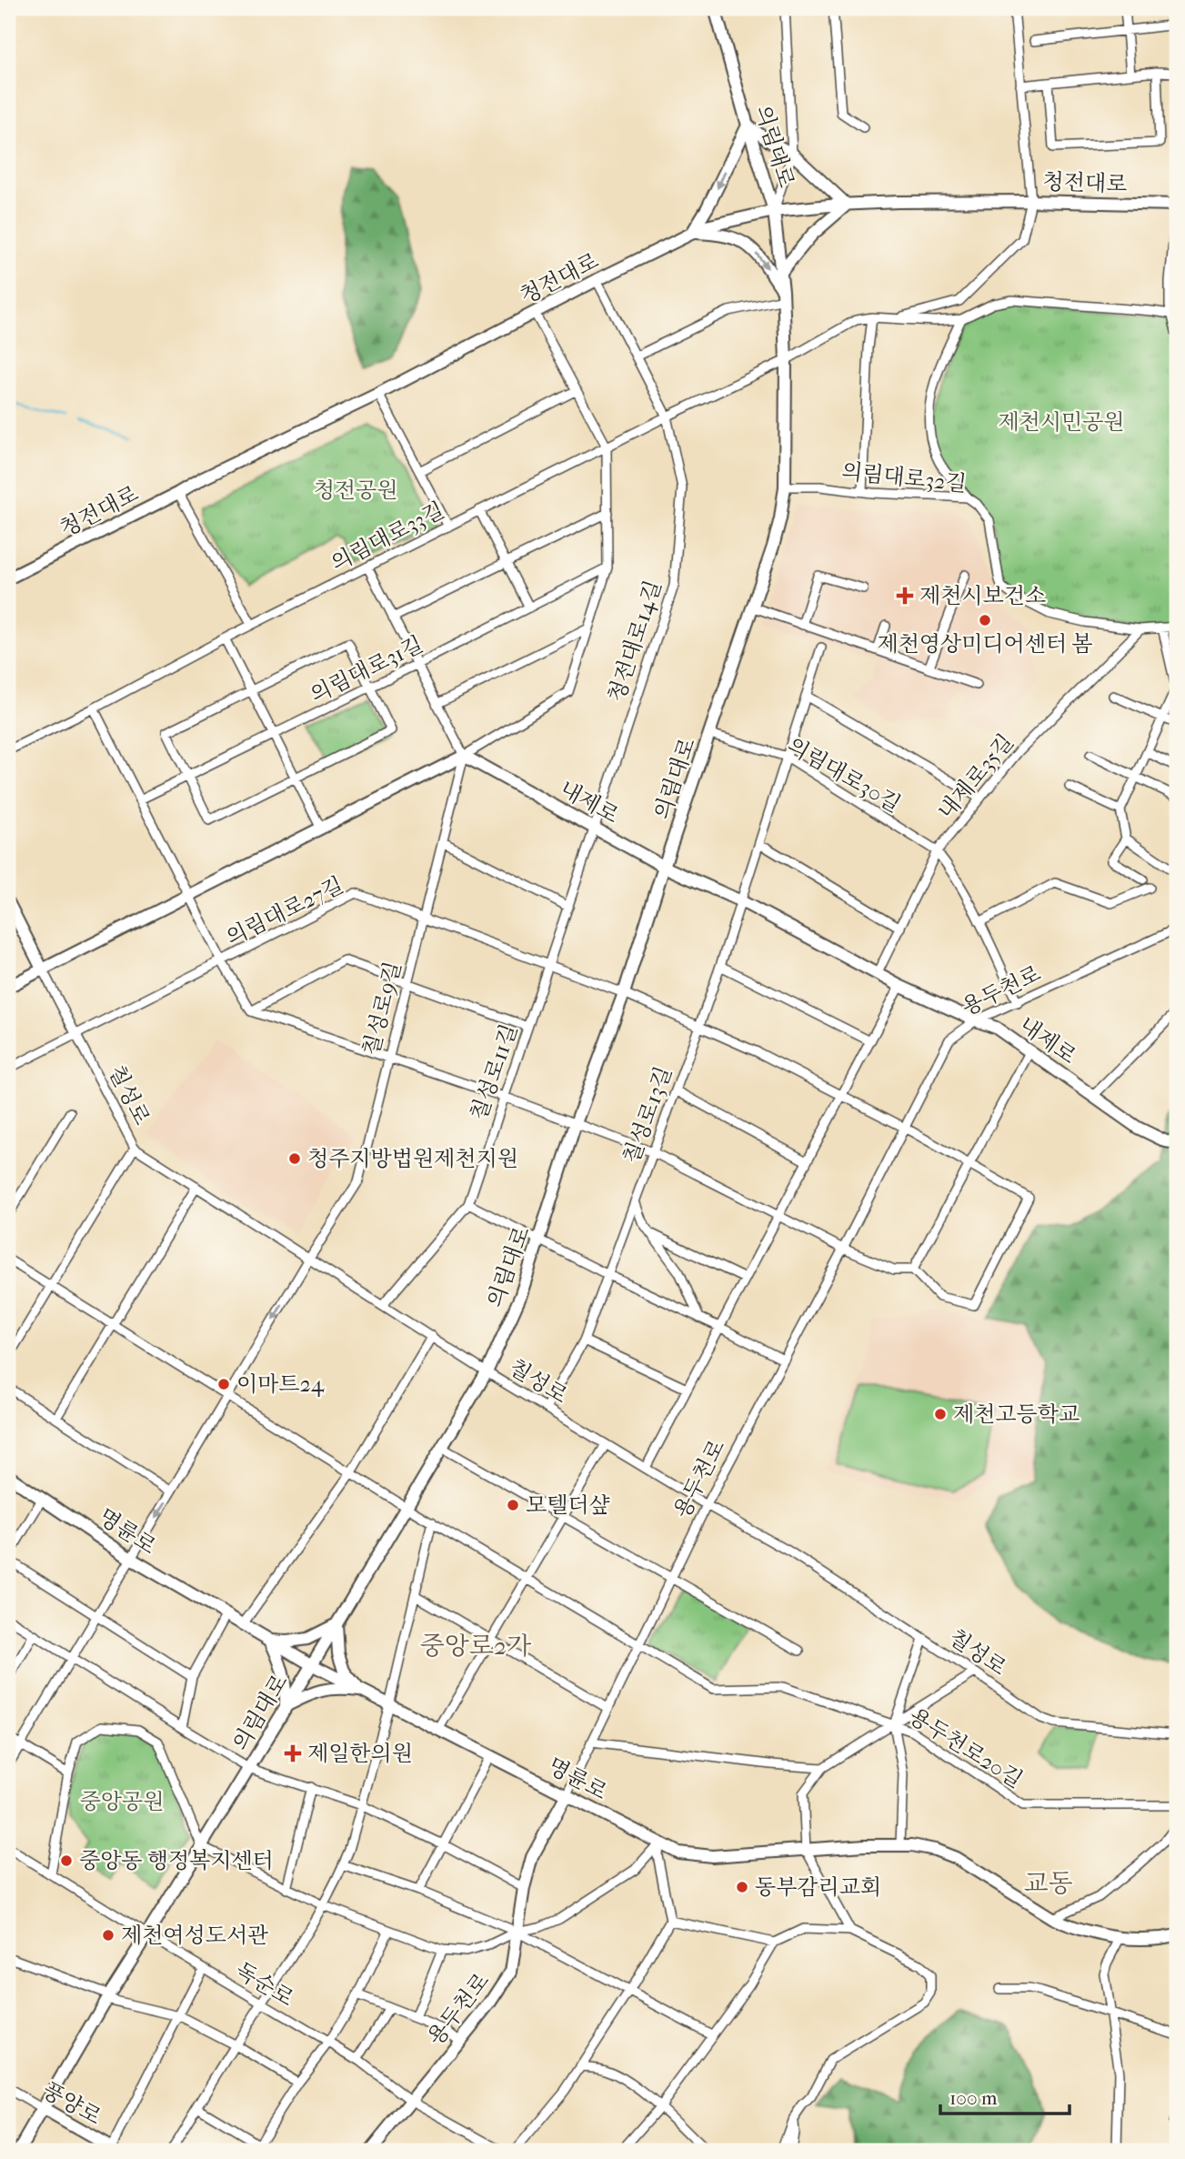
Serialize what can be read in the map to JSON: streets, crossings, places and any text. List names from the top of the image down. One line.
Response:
{"streets":{"street":["의림대로","청전대로","의림대로32길","의림대로33길","청전대로14길","의림대로31길","의림대로30길","내제로35길","내제로","의림대로27길","용두천로","칠성로9길","칠성로11길","칠성로","칠성로13길","명륜로","용두천로20길","독순로","풍양로"]},"crossings":[["의림대로","청전대로"],["의림대로","의림대로32길"],["의림대로","의림대로33길"],["의림대로","의림대로30길"],["의림대로","내제로"],["의림대로","의림대로27길"],["의림대로","칠성로"],["의림대로","명륜로"],["의림대로","용두천로20길"],["의림대로","독순로"],["의림대로","풍양로"],["청전대로","청전대로14길"],["의림대로32길","내제로35길"],["의림대로33길","청전대로14길"],["청전대로14길","내제로"],["청전대로14길","칠성로11길"],["의림대로30길","내제로35길"],["의림대로30길","용두천로"],["의림대로30길","칠성로13길"],["내제로35길","내제로"],["내제로","용두천로"],["내제로","칠성로9길"],["내제로","칠성로11길"],["내제로","칠성로13길"],["의림대로27길","용두천로"],["의림대로27길","칠성로9길"],["의림대로27길","칠성로11길"],["의림대로27길","칠성로"],["의림대로27길","칠성로13길"],["용두천로","칠성로"],["용두천로","명륜로"],["용두천로","용두천로20길"],["용두천로","독순로"],["칠성로9길","칠성로"],["칠성로9길","명륜로"],["칠성로9길","용두천로20길"],["칠성로11길","칠성로"],["칠성로","칠성로13길"]],"districts":["중앙로2가","교동"],"parks":["제천시민공원","청전공원","중앙공원"],"places":{"health":["제천시보건소","제일한의원"],"other":["제천영상미디어센터 봄","청주지방법원제천지원","이마트24","제천고등학교","모텔더샾","중앙동 행정복지센터","동부감리교회","제천여성도서관"]},"scale_bar":"100 m"}
